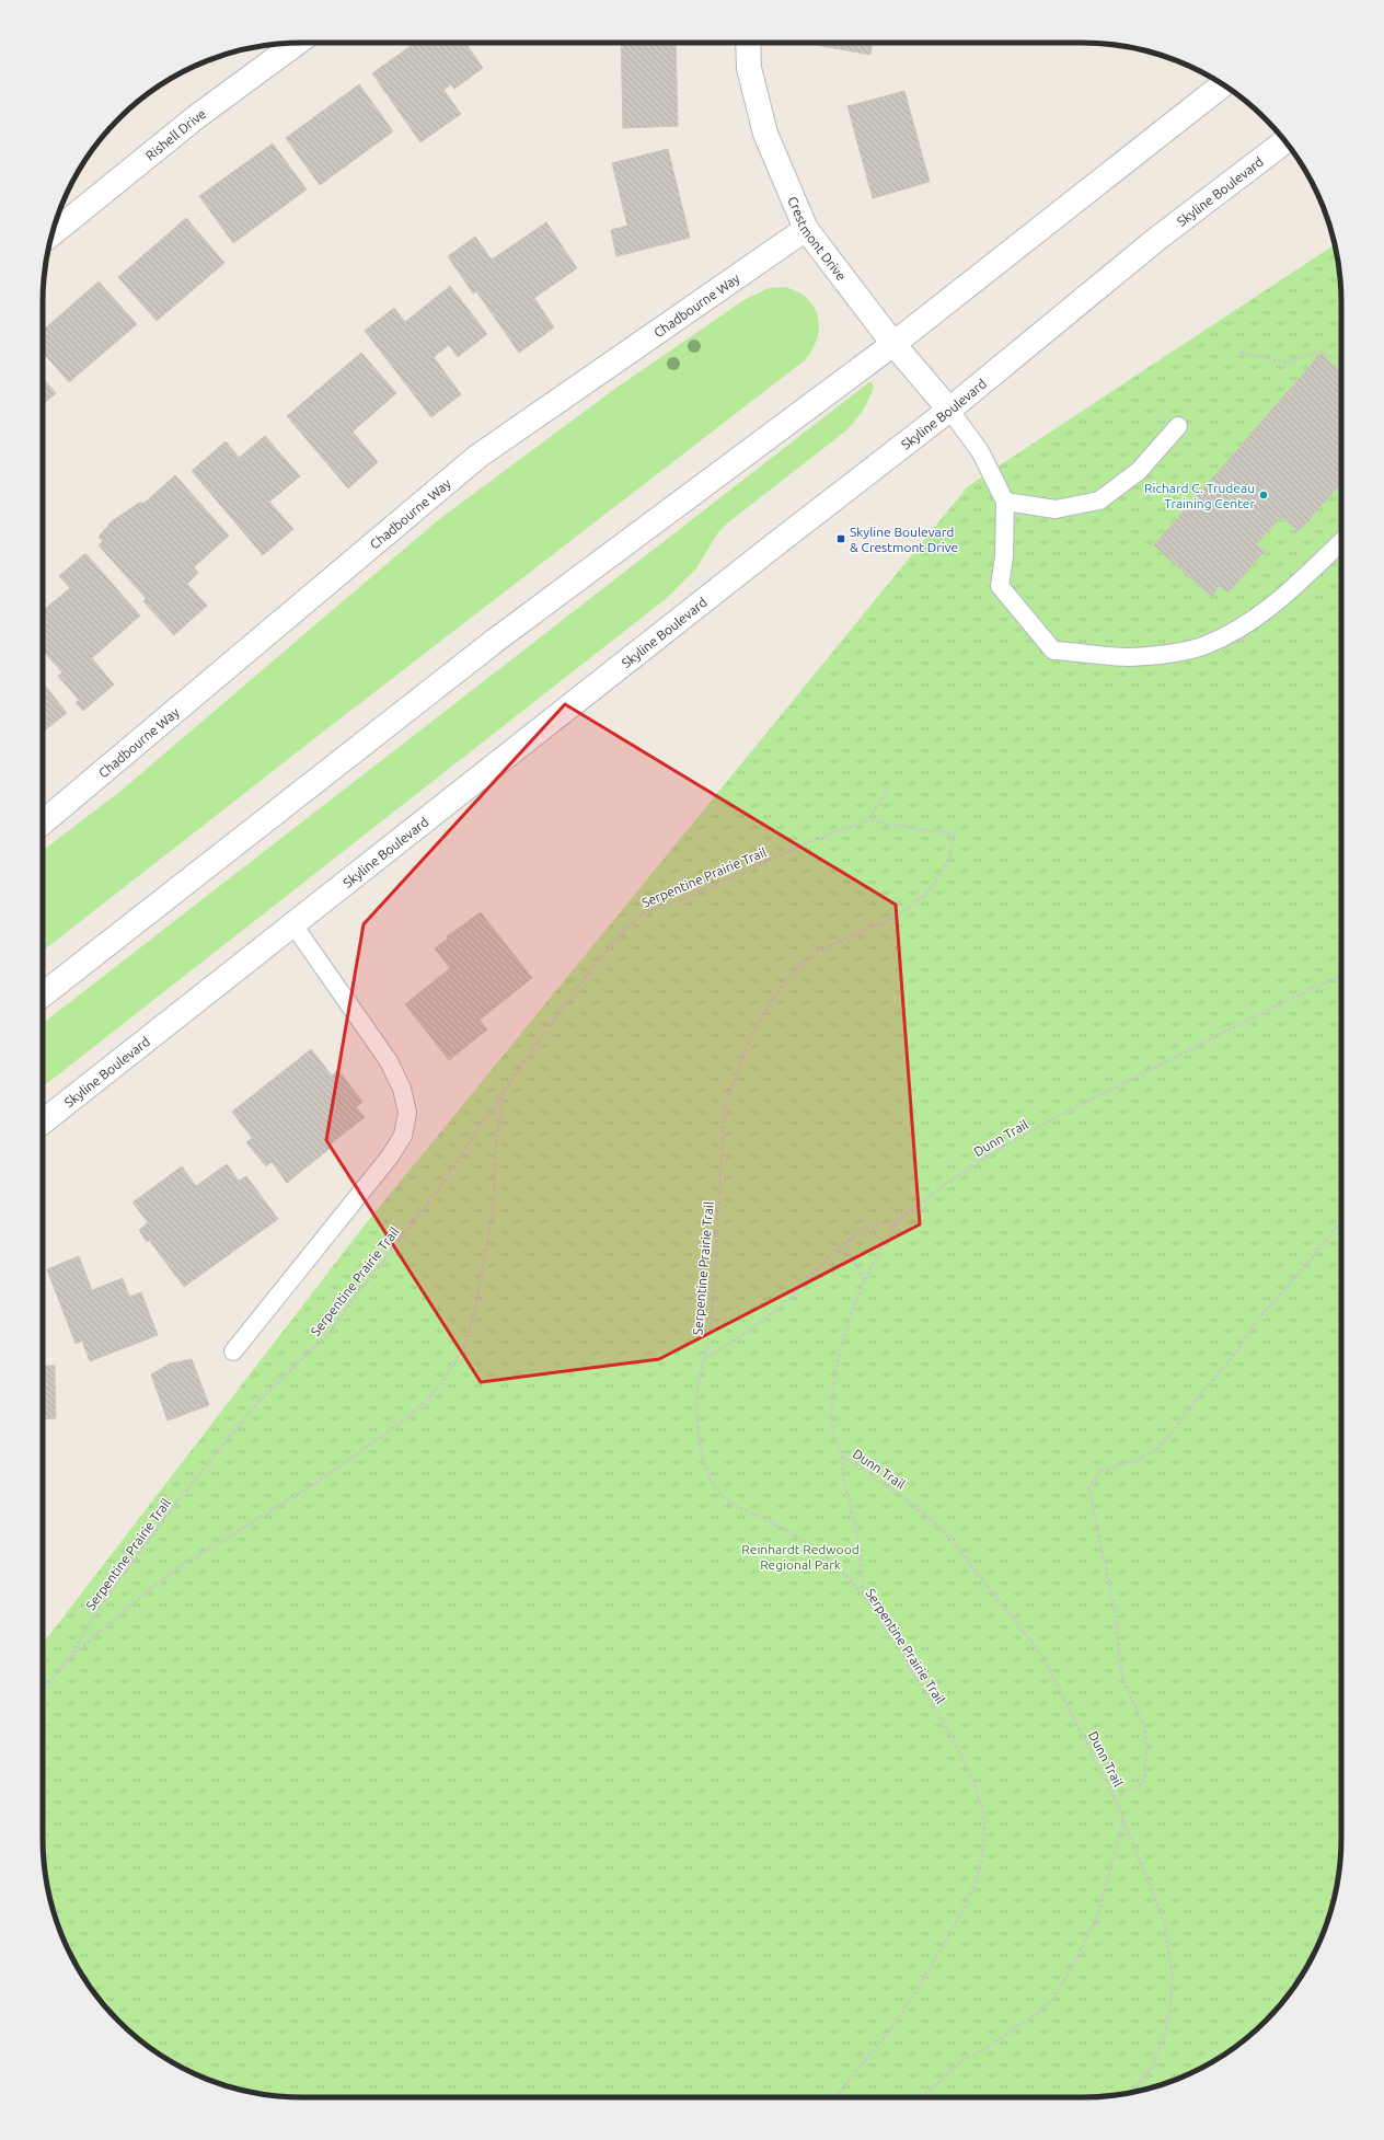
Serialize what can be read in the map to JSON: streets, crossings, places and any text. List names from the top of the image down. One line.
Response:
{"streets":{"main road":["Rishell Drive","Skyline Boulevard","Crestmont Drive","Chadbourne Way"],"path":["Serpentine Prairie Trail","Dunn Trail"]},"crossings":[["Skyline Boulevard","Crestmont Drive"],["Crestmont Drive","Chadbourne Way"]],"parks":["Reinhardt Redwood Regional Park"],"places":{"other":["Richard C. Trudeau Training Center"],"transit":["Skyline Boulevard & Crestmont Drive"]}}
